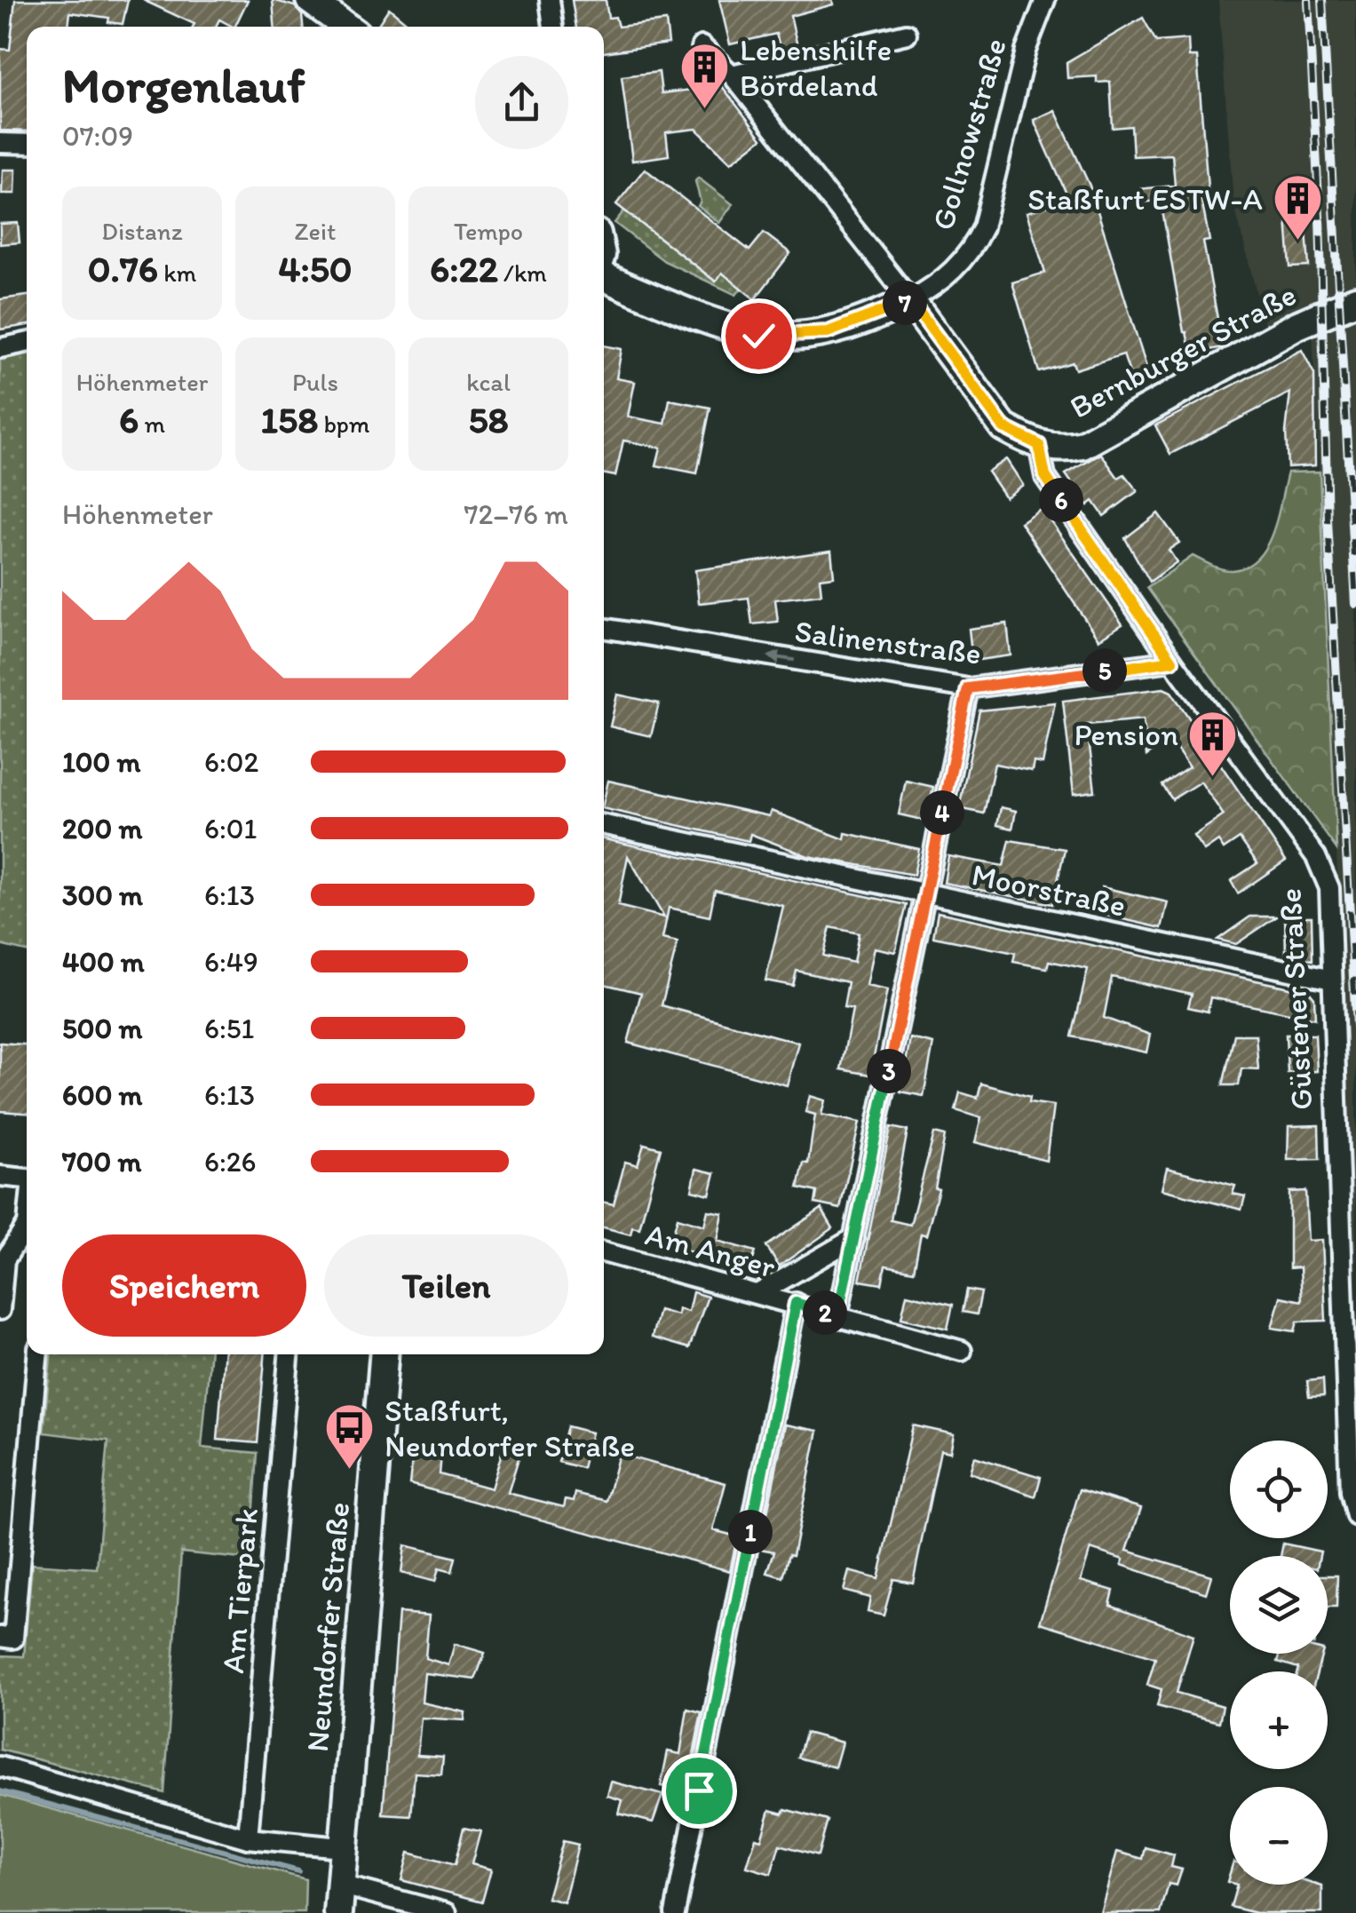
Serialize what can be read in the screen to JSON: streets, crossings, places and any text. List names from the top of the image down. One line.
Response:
{"streets":{"main road":["Gollnowstraße","Bernburger Straße","Neundorfer Straße"],"street":["Salinenstraße","Moorstraße","Güstener Straße","Am Anger","Am Tierpark"]},"crossings":[["Bernburger Straße","Güstener Straße"],["Salinenstraße","Güstener Straße"],["Moorstraße","Güstener Straße"]],"one_way":["Salinenstraße"],"places":{"building":["Lebenshilfe Bördeland","Staßfurt ESTW-A","Pension"],"bus stop":["Staßfurt, Neundorfer Straße"]},"page":{"heading":["Morgenlauf","07:09"],"stats":[["Distanz","0.76 km"],["Zeit","4:50"],["Tempo","6:22 /km"],["Höhenmeter","6 m"],["Puls","158 bpm"],["kcal","58"]],"pins":["7","6","5","4","3","2","1"],"chart":["Höhenmeter","72–76 m"],"list":[{"name":"100 m","note":"6:02"},{"name":"200 m","note":"6:01"},{"name":"300 m","note":"6:13"},{"name":"400 m","note":"6:49"},{"name":"500 m","note":"6:51"},{"name":"600 m","note":"6:13"},{"name":"700 m","note":"6:26"}],"buttons":["Speichern","Teilen"],"map_buttons":["+","−"]}}
